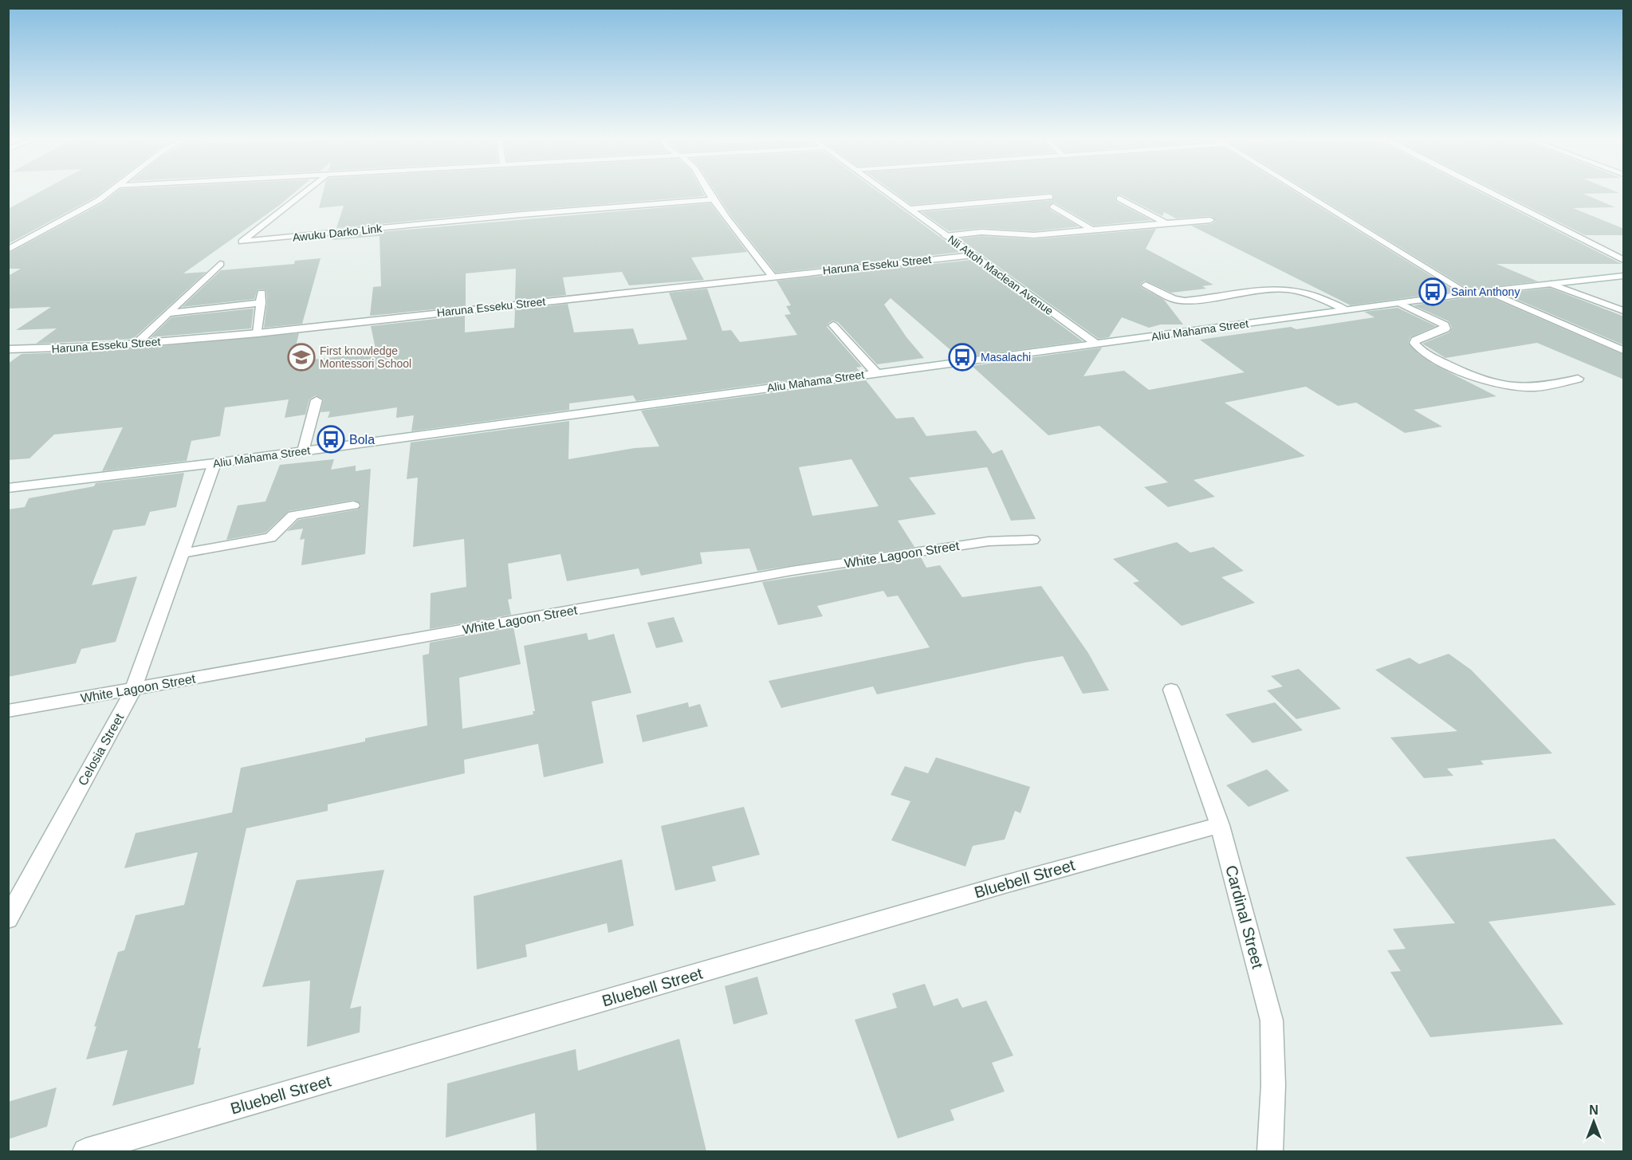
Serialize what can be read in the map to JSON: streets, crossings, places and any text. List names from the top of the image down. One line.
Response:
{"streets":{"street":["Awuku Darko Link","Haruna Esseku Street","Nii Attoh Maclean Avenue","Aliu Mahama Street","White Lagoon Street","Celosia Street","Bluebell Street","Cardinal Street"]},"crossings":[["Haruna Esseku Street","Nii Attoh Maclean Avenue"],["Nii Attoh Maclean Avenue","Aliu Mahama Street"],["Aliu Mahama Street","Celosia Street"],["White Lagoon Street","Celosia Street"],["Bluebell Street","Cardinal Street"]],"places":{"bus stop":["Saint Anthony","Masalachi","Bola"],"school or university":["First knowledge Montessori School"]},"north":"top"}
